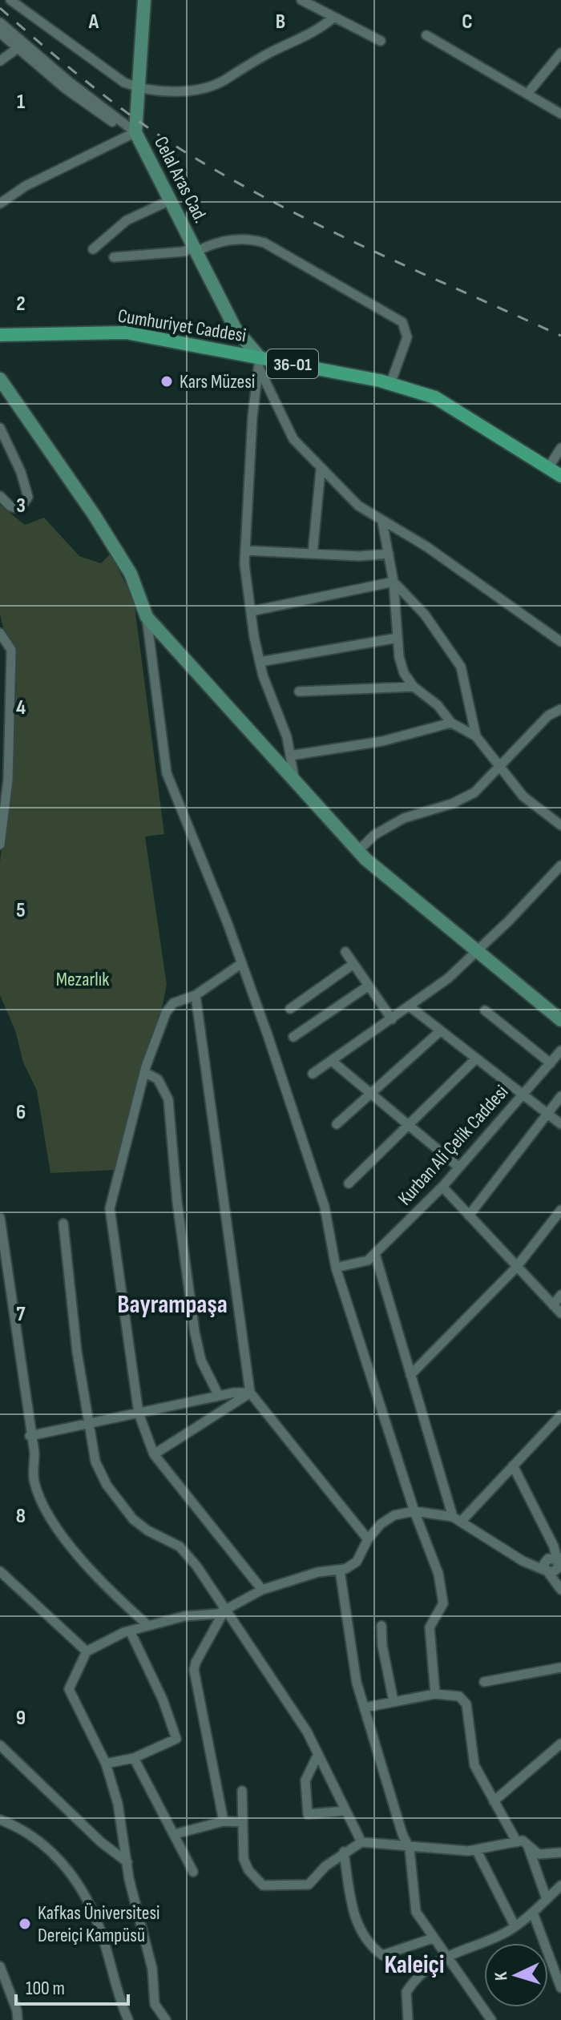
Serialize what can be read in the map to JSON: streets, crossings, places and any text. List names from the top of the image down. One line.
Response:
{"streets":{"main road":["Celal Aras Cad.","Cumhuriyet Caddesi","36-01"],"street":["Kurban Ali Çelik Caddesi"]},"crossings":[["Celal Aras Cad.","Cumhuriyet Caddesi"]],"districts":["Bayrampaşa","Kaleiçi"],"parks":["Mezarlık"],"places":["Kars Müzesi̇","Kafkas Üniversitesi Dereiçi Kampüsü"],"scale_bar":"100 m","north":"left","grid":{"columns":["A","B","C"],"rows":["1","2","3","4","5","6","7","8","9"]}}
